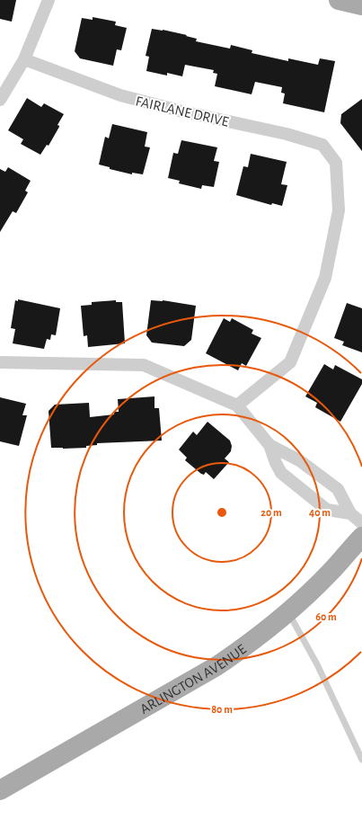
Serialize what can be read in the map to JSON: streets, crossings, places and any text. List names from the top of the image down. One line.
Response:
{"streets":{"main road":["ARLINGTON AVENUE"],"street":["FAIRLANE DRIVE"]},"rings":["20 m","40 m","60 m","80 m"]}
